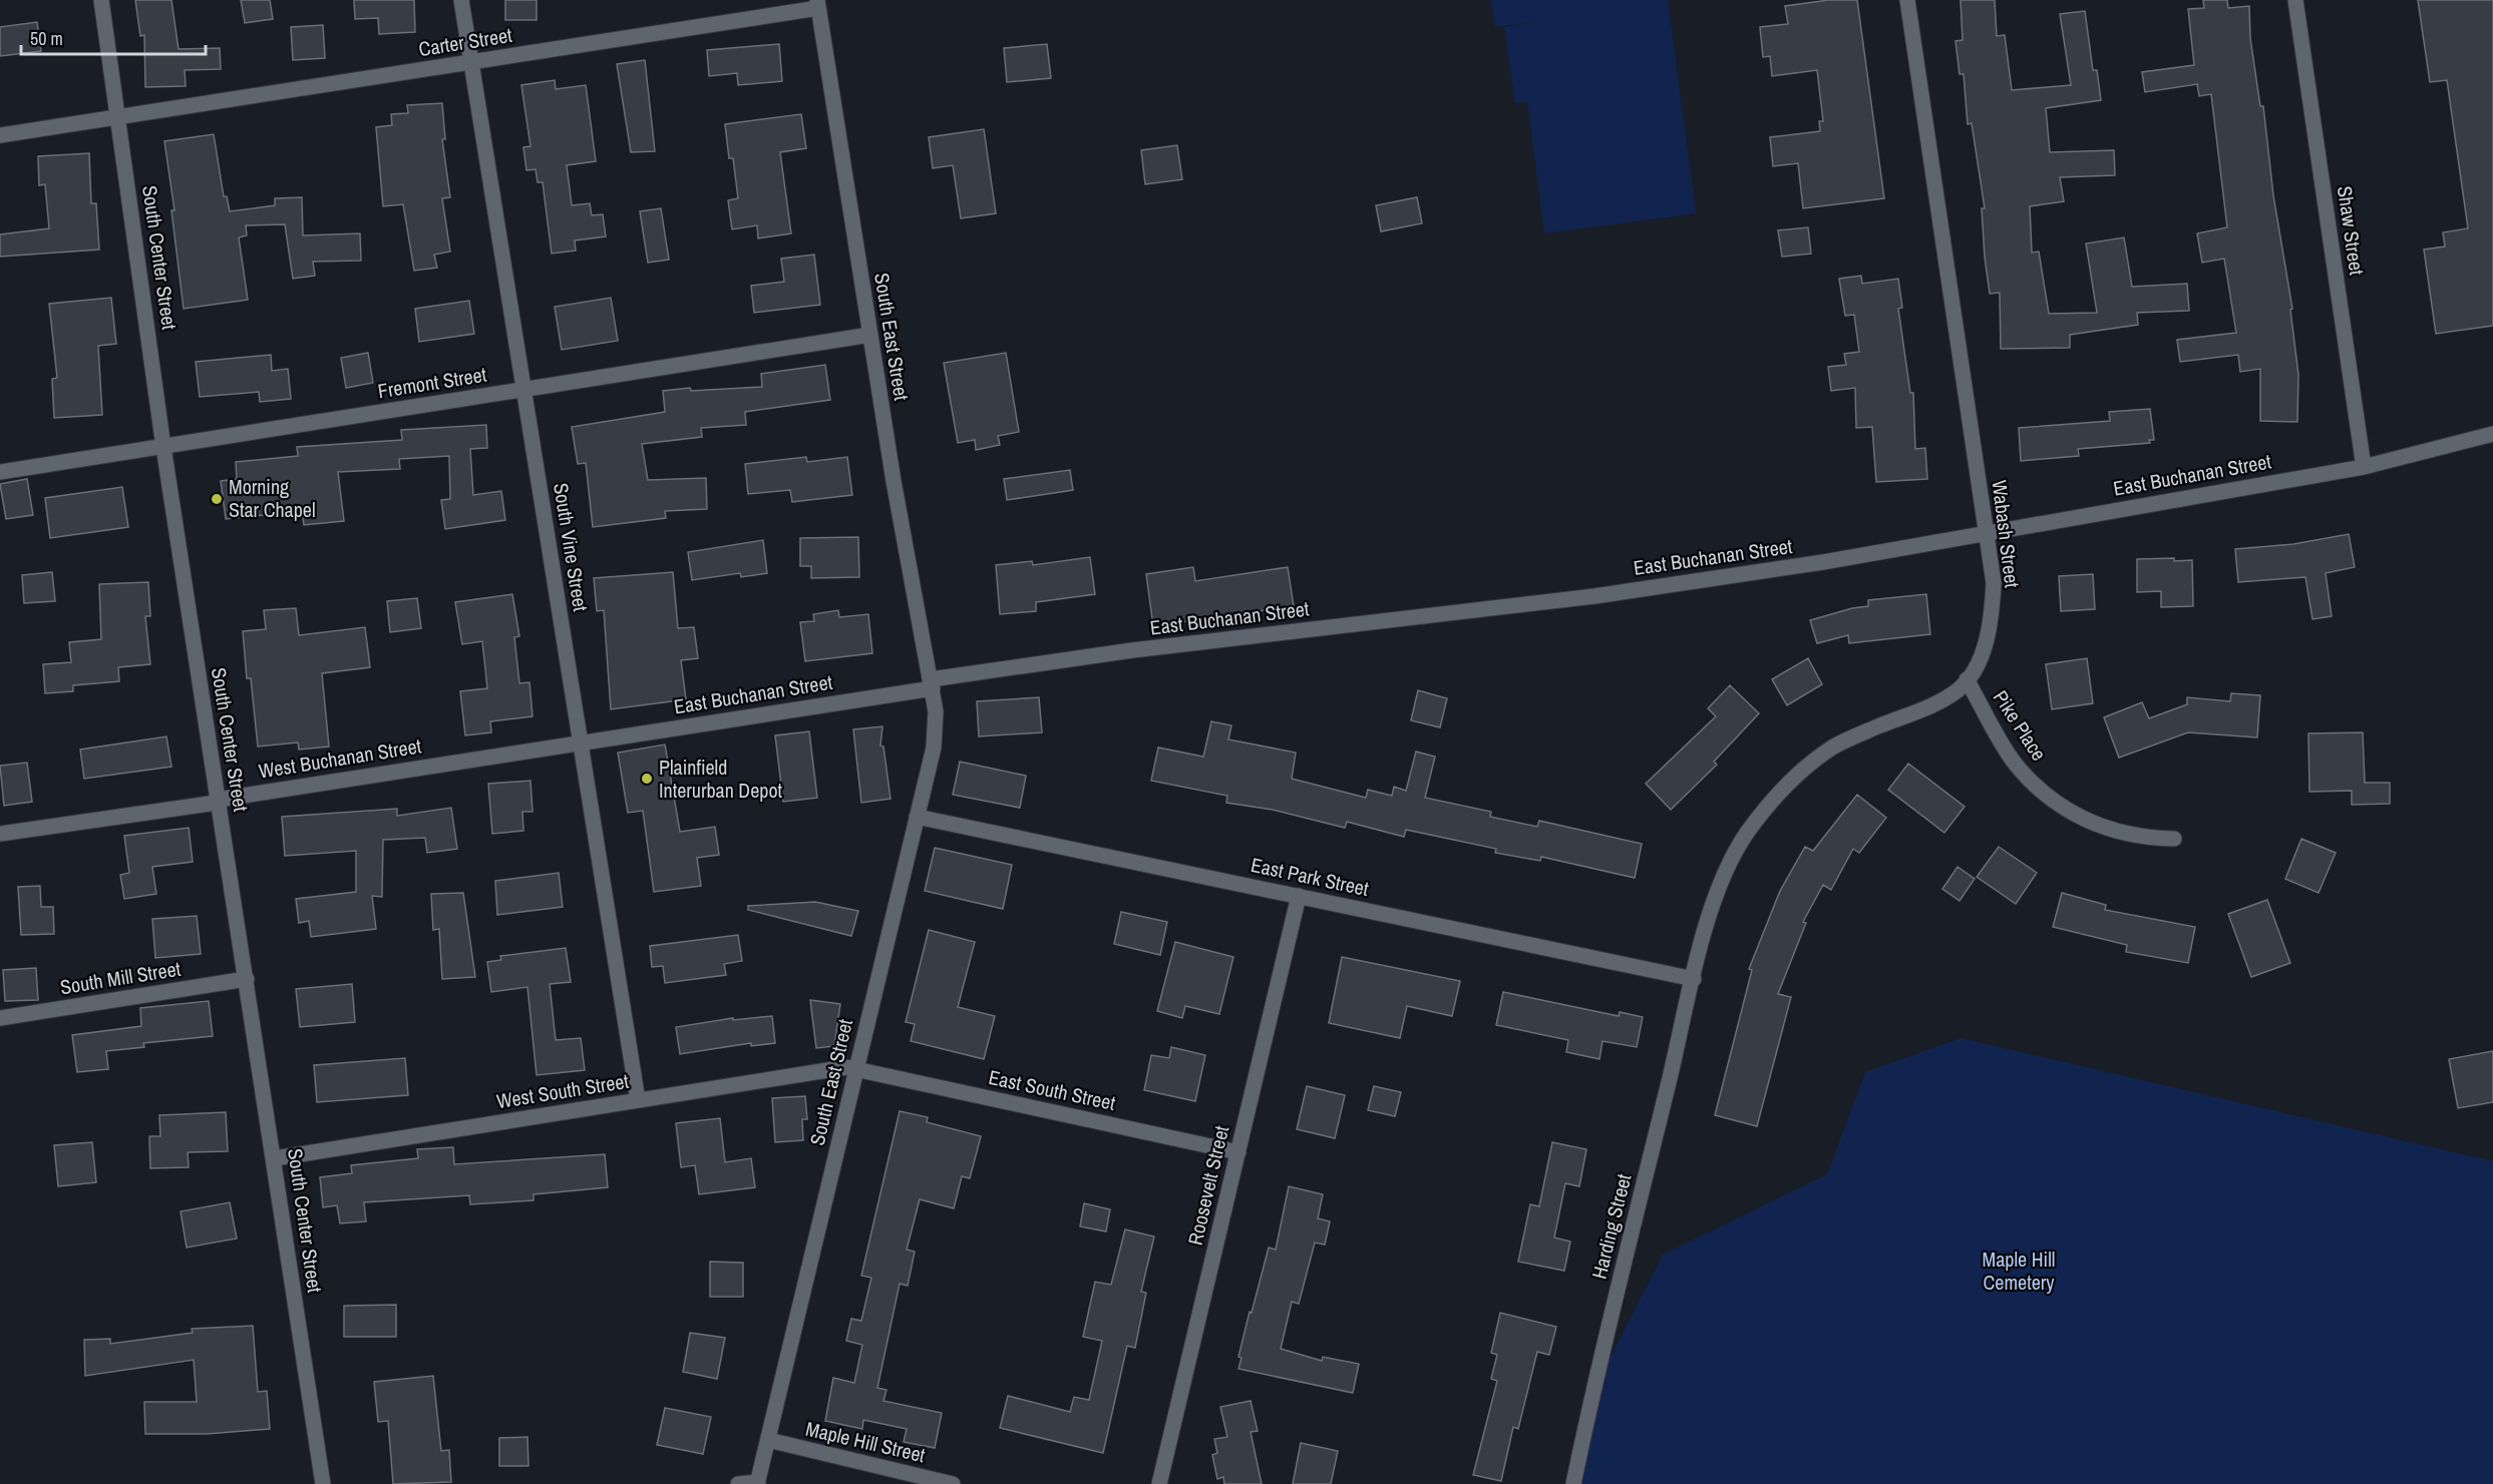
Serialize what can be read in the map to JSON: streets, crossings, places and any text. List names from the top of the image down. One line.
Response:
{"streets":{"street":["Carter Street","Shaw Street","South Center Street","South East Street","Fremont Street","East Buchanan Street","Wabash Street","South Vine Street","Pike Place","West Buchanan Street","East Park Street","South Mill Street","East South Street","West South Street","Roosevelt Street","Harding Street","Maple Hill Street"]},"crossings":[["Carter Street","South Center Street"],["Carter Street","South East Street"],["Carter Street","South Vine Street"],["Shaw Street","East Buchanan Street"],["South Center Street","Fremont Street"],["South Center Street","West Buchanan Street"],["South Center Street","South Mill Street"],["South Center Street","West South Street"],["South East Street","Fremont Street"],["South East Street","East Buchanan Street"],["South East Street","East Park Street"],["South East Street","East South Street"],["South East Street","West South Street"],["South East Street","Maple Hill Street"],["Fremont Street","South Vine Street"],["East Buchanan Street","Wabash Street"],["East Buchanan Street","South Vine Street"],["East Buchanan Street","West Buchanan Street"],["Wabash Street","Pike Place"],["Wabash Street","East Park Street"],["Wabash Street","Harding Street"],["South Vine Street","West Buchanan Street"],["South Vine Street","West South Street"],["East Park Street","Roosevelt Street"],["East Park Street","Harding Street"],["East South Street","West South Street"],["East South Street","Roosevelt Street"]],"parks":["Maple Hill Cemetery"],"places":["Morning Star Chapel","Plainfield Interurban Depot"],"scale_bar":"50 m"}
